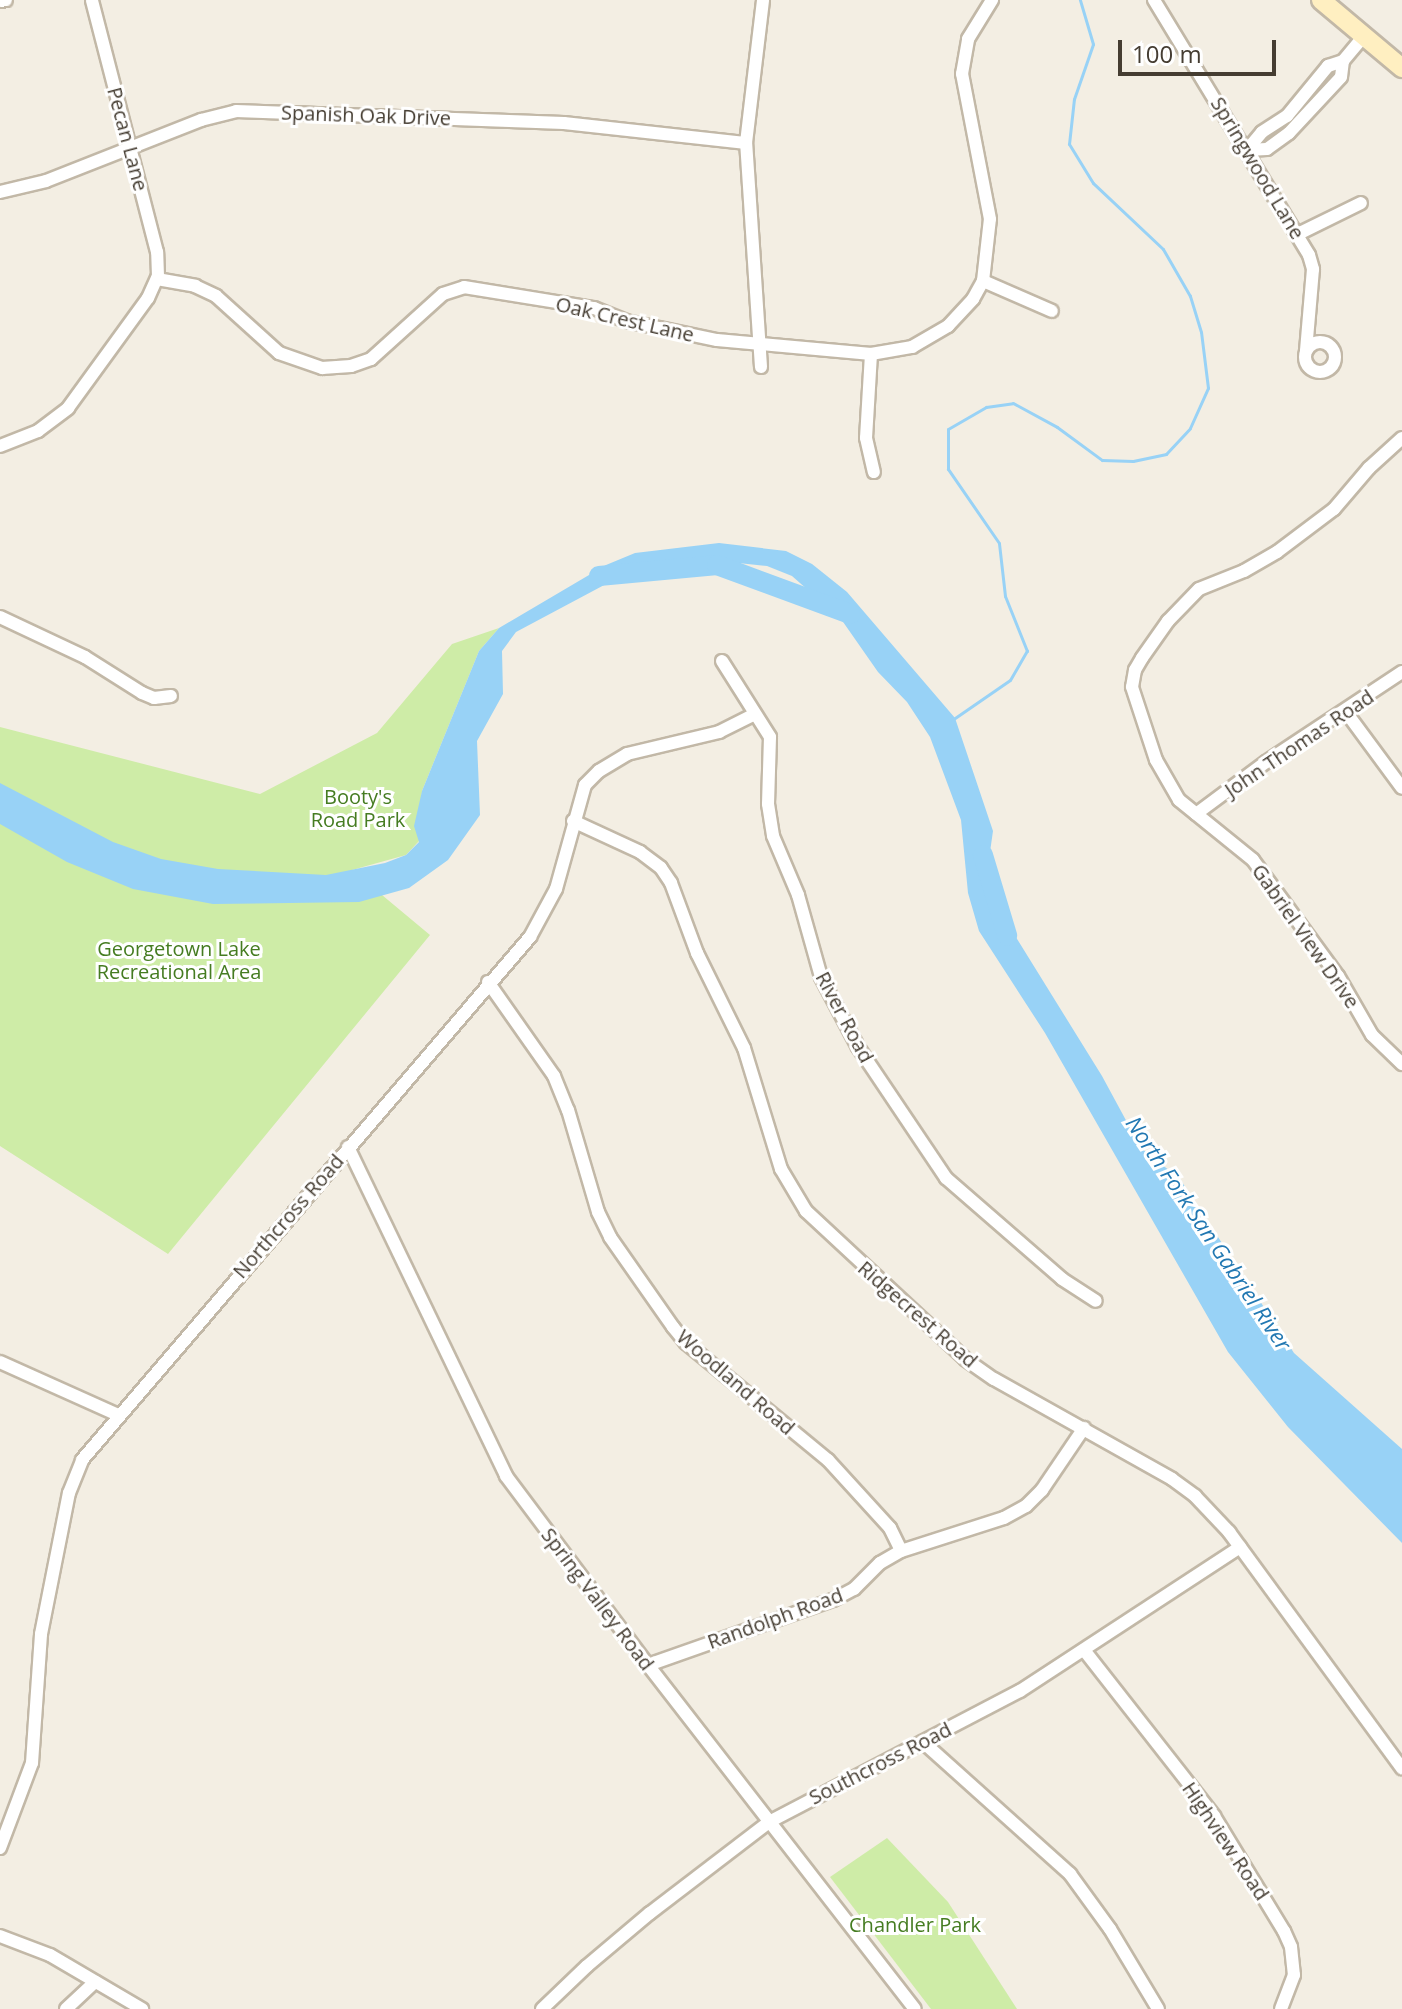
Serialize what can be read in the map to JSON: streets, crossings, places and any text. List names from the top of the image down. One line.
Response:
{"streets":{"street":["Spanish Oak Drive","Pecan Lane","Springwood Lane","Oak Crest Lane","John Thomas Road","Gabriel View Drive","River Road","Northcross Road","Ridgecrest Road","Woodland Road","Spring Valley Road","Randolph Road","Southcross Road","Highview Road"]},"crossings":[["Spanish Oak Drive","Pecan Lane"],["Pecan Lane","Oak Crest Lane"],["John Thomas Road","Gabriel View Drive"],["River Road","Northcross Road"],["Northcross Road","Ridgecrest Road"],["Northcross Road","Woodland Road"],["Northcross Road","Spring Valley Road"],["Ridgecrest Road","Randolph Road"],["Ridgecrest Road","Southcross Road"],["Woodland Road","Randolph Road"],["Spring Valley Road","Randolph Road"],["Spring Valley Road","Southcross Road"],["Southcross Road","Highview Road"]],"water":["North Fork San Gabriel River"],"parks":["Booty's Road Park","Georgetown Lake Recreational Area","Chandler Park"],"scale_bar":"100 m"}
